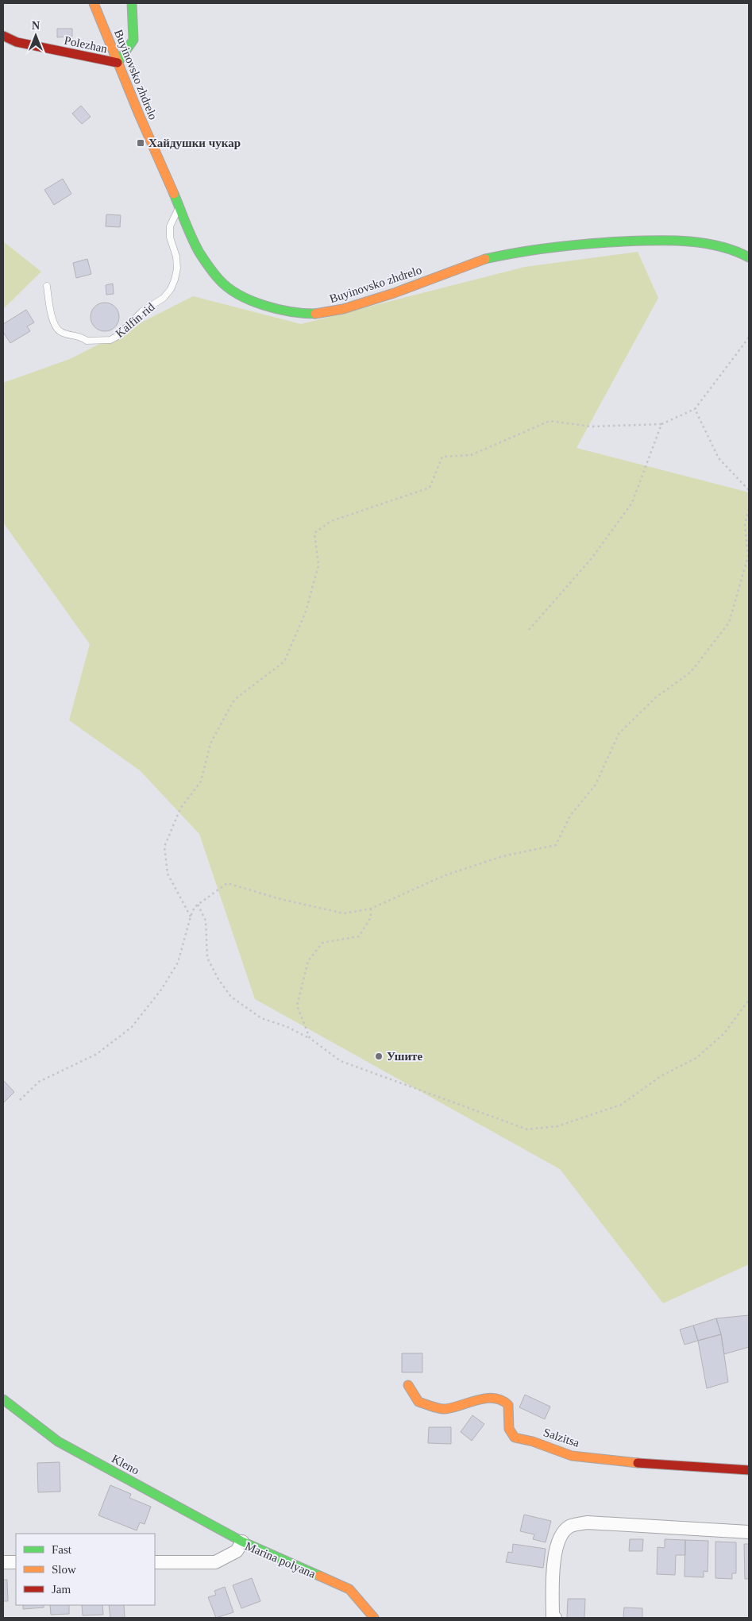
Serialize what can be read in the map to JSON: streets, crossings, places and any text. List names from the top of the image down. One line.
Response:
{"streets":{"street":["Polezhan","Buyinovsko zhdrelo","Salzitsa","Kleno","Marina polyana"],"lane":["Kalfin rid"]},"crossings":[["Polezhan","Buyinovsko zhdrelo"],["Buyinovsko zhdrelo","Kalfin rid"],["Kleno","Marina polyana"]],"places":{"transit":["Хайдушки чукар"],"other":["Ушите"]},"legend":["Fast","Slow","Jam"],"north":"top"}
